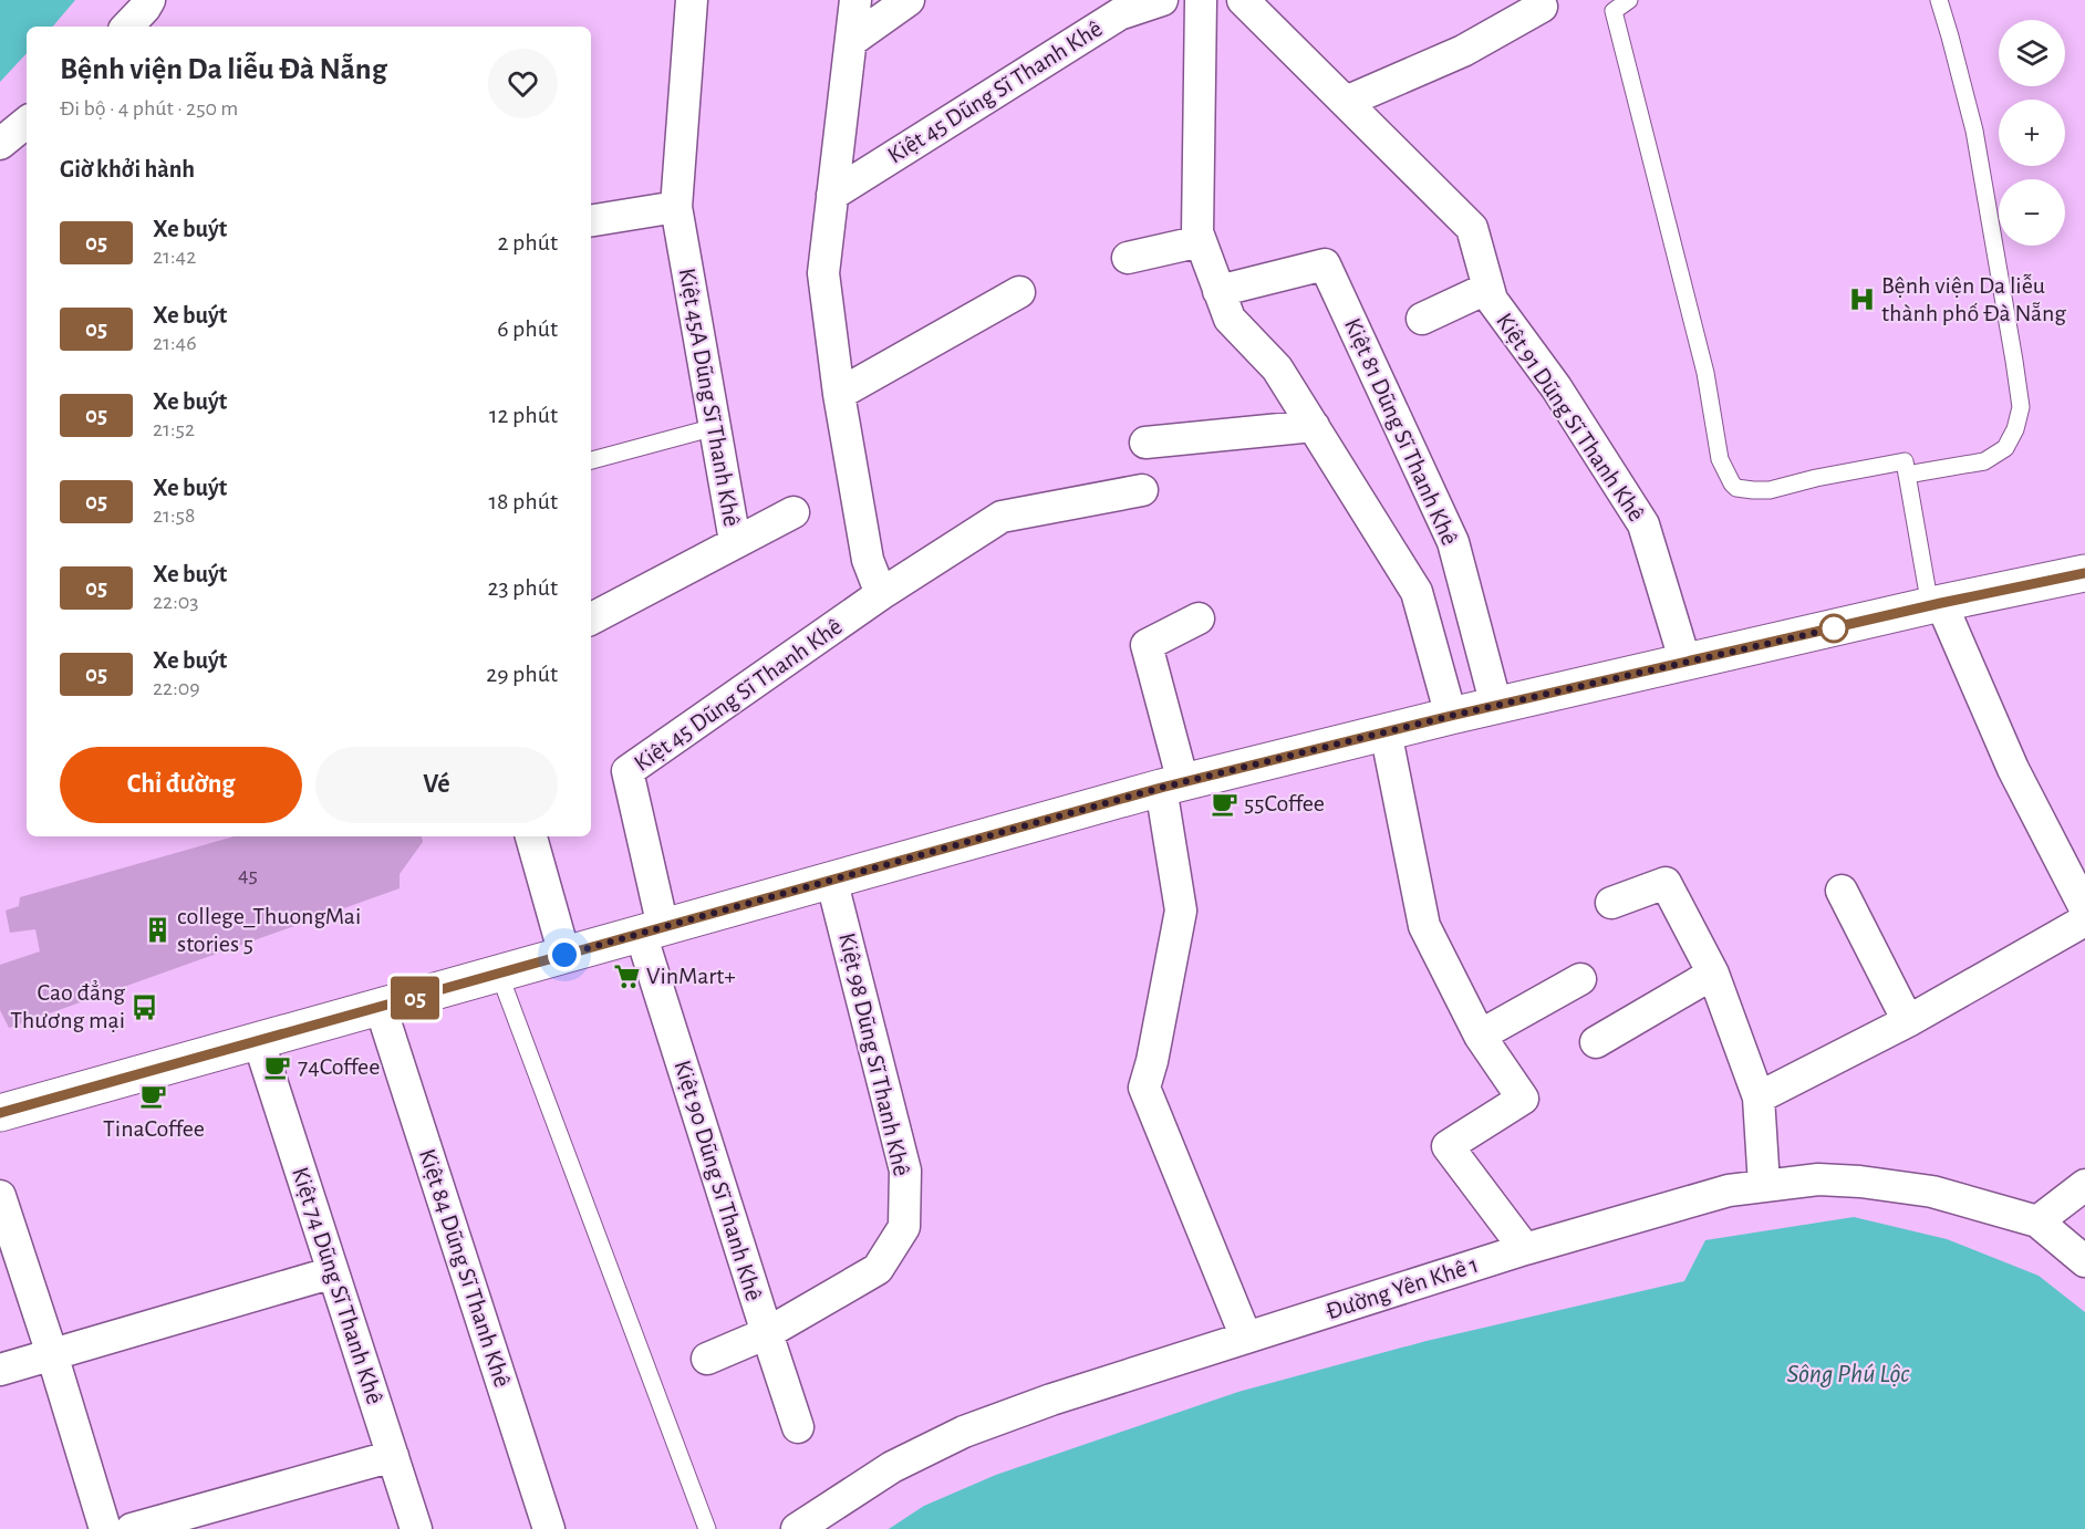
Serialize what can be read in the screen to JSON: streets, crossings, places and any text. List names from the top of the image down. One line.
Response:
{"streets":{"street":["Kiệt 45 Dũng Sĩ Thanh Khê","Kiệt 45A Dũng Sĩ Thanh Khê","Kiệt 91 Dũng Sĩ Thanh Khê","Kiệt 81 Dũng Sĩ Thanh Khê","Kiệt 98 Dũng Sĩ Thanh Khê","Kiệt 90 Dũng Sĩ Thanh Khê","Kiệt 84 Dũng Sĩ Thanh Khê","Kiệt 74 Dũng Sĩ Thanh Khê","Đường Yên Khê 1"]},"crossings":[["Kiệt 45 Dũng Sĩ Thanh Khê","Kiệt 90 Dũng Sĩ Thanh Khê"],["Kiệt 98 Dũng Sĩ Thanh Khê","Kiệt 90 Dũng Sĩ Thanh Khê"]],"water":["Sông Phú Lộc"],"places":{"hospital":["Bệnh viện Da liễu thành phố Đà Nẵng"],"cafe":["55Coffee","74Coffee","TinaCoffee"],"building":["college_ThuongMai stories 5"],"supermarket":["VinMart+"],"bus stop":["Cao đẳng Thương mại"]},"lines":["bus line 05"],"house_numbers":["45"],"page":{"on_map":"05","map_buttons":["+","−"],"heading":[["Bệnh viện Da liễu Đà Nẵng","Đi bộ · 4 phút · 250 m"],"Giờ khởi hành"],"list":[{"mark":"05","name":"Xe buýt","note":"21:42","value":"2 phút"},{"mark":"05","name":"Xe buýt","note":"21:46","value":"6 phút"},{"mark":"05","name":"Xe buýt","note":"21:52","value":"12 phút"},{"mark":"05","name":"Xe buýt","note":"21:58","value":"18 phút"},{"mark":"05","name":"Xe buýt","note":"22:03","value":"23 phút"},{"mark":"05","name":"Xe buýt","note":"22:09","value":"29 phút"}],"buttons":["Chỉ đường","Vé"]}}
